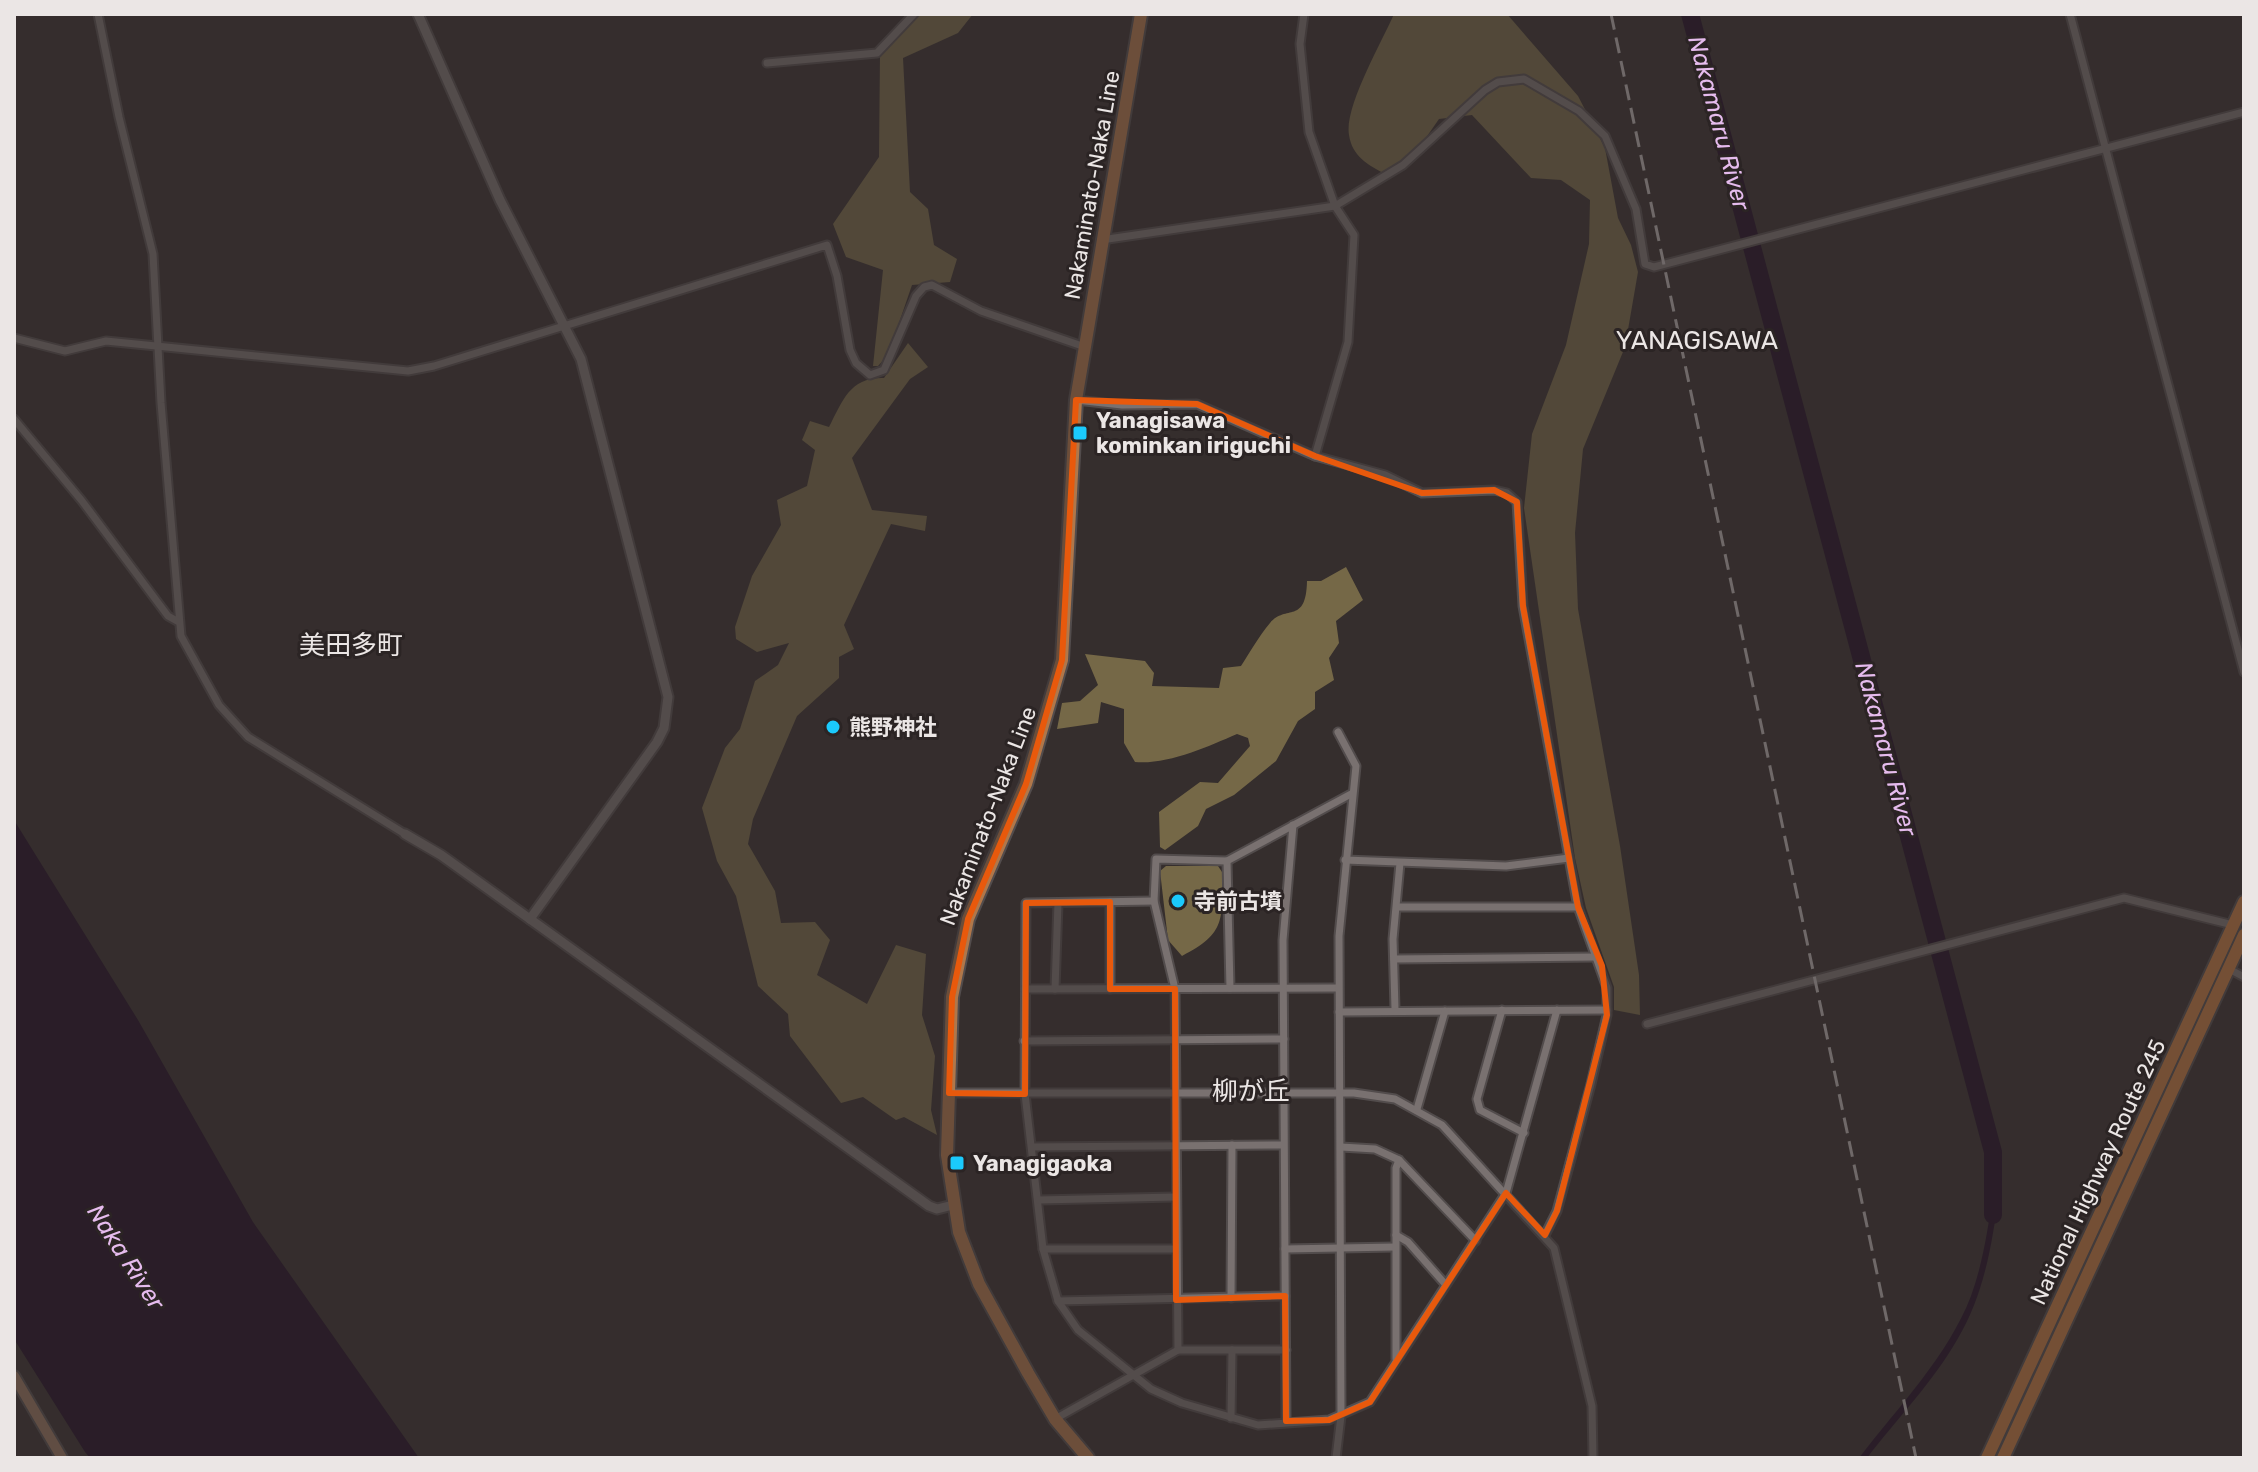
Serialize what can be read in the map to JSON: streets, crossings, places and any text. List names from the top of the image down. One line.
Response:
{"streets":{"highway":["National Highway Route 245"],"main road":["Nakaminato-Naka Line"]},"districts":["YANAGISAWA","美田多町","柳が丘"],"water":["Nakamaru River","Naka River"],"places":{"transit":["Yanagisawa kominkan iriguchi","Yanagigaoka"],"other":["熊野神社","寺前古墳"]}}
